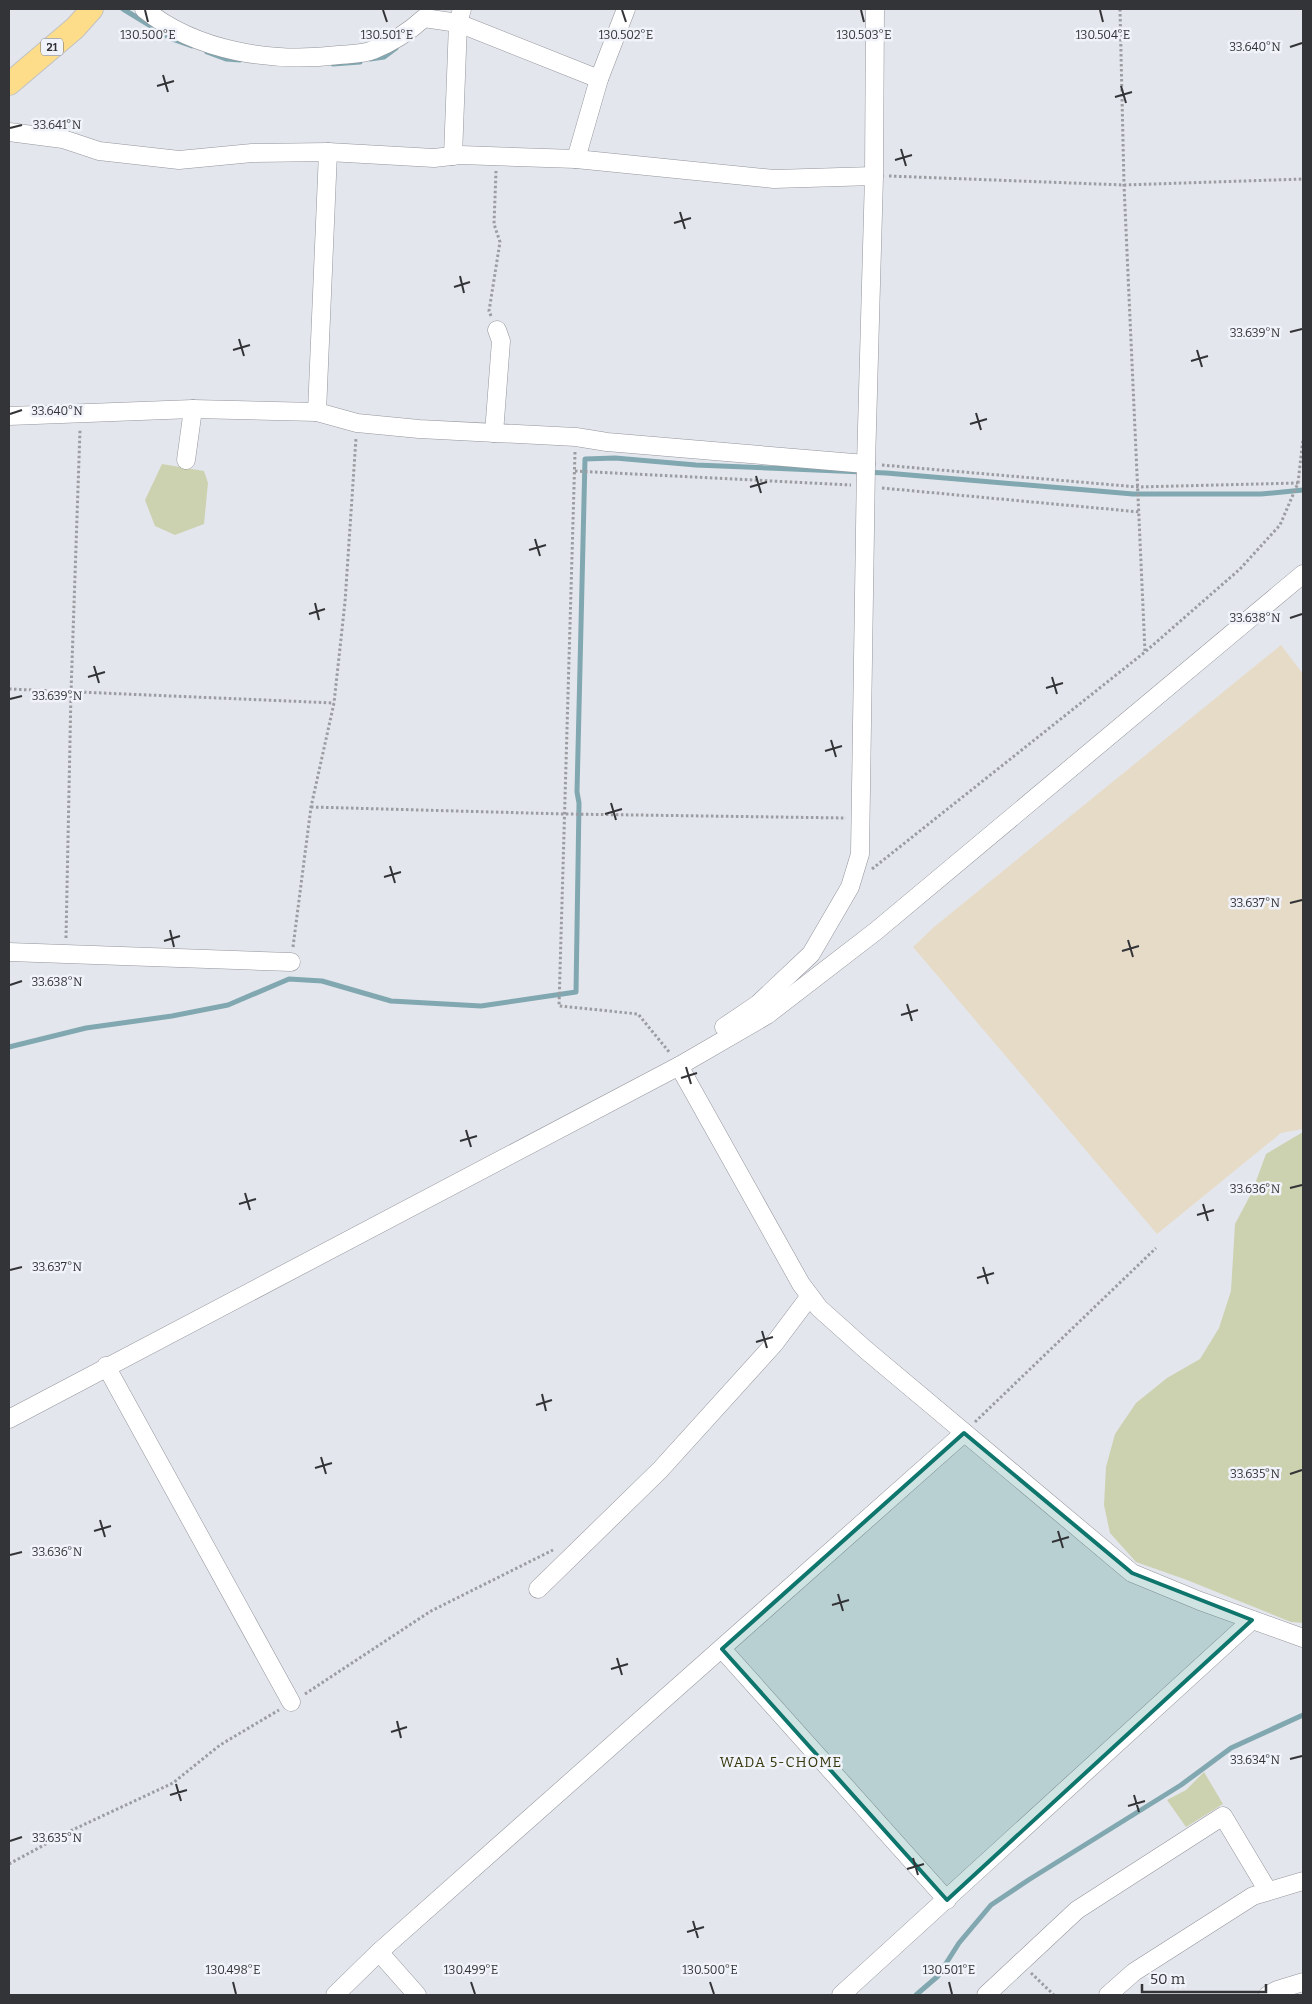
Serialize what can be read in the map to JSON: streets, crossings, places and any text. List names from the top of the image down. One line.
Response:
{"streets":{"main road":["21"]},"districts":["WADA 5-CHOME"],"scale_bar":"50 m","coordinates":["130.500°E","130.501°E","130.502°E","130.503°E","130.504°E","33.640°N","33.641°N","33.639°N","33.638°N","33.637°N","33.636°N","33.635°N","33.634°N","130.498°E","130.499°E"]}
